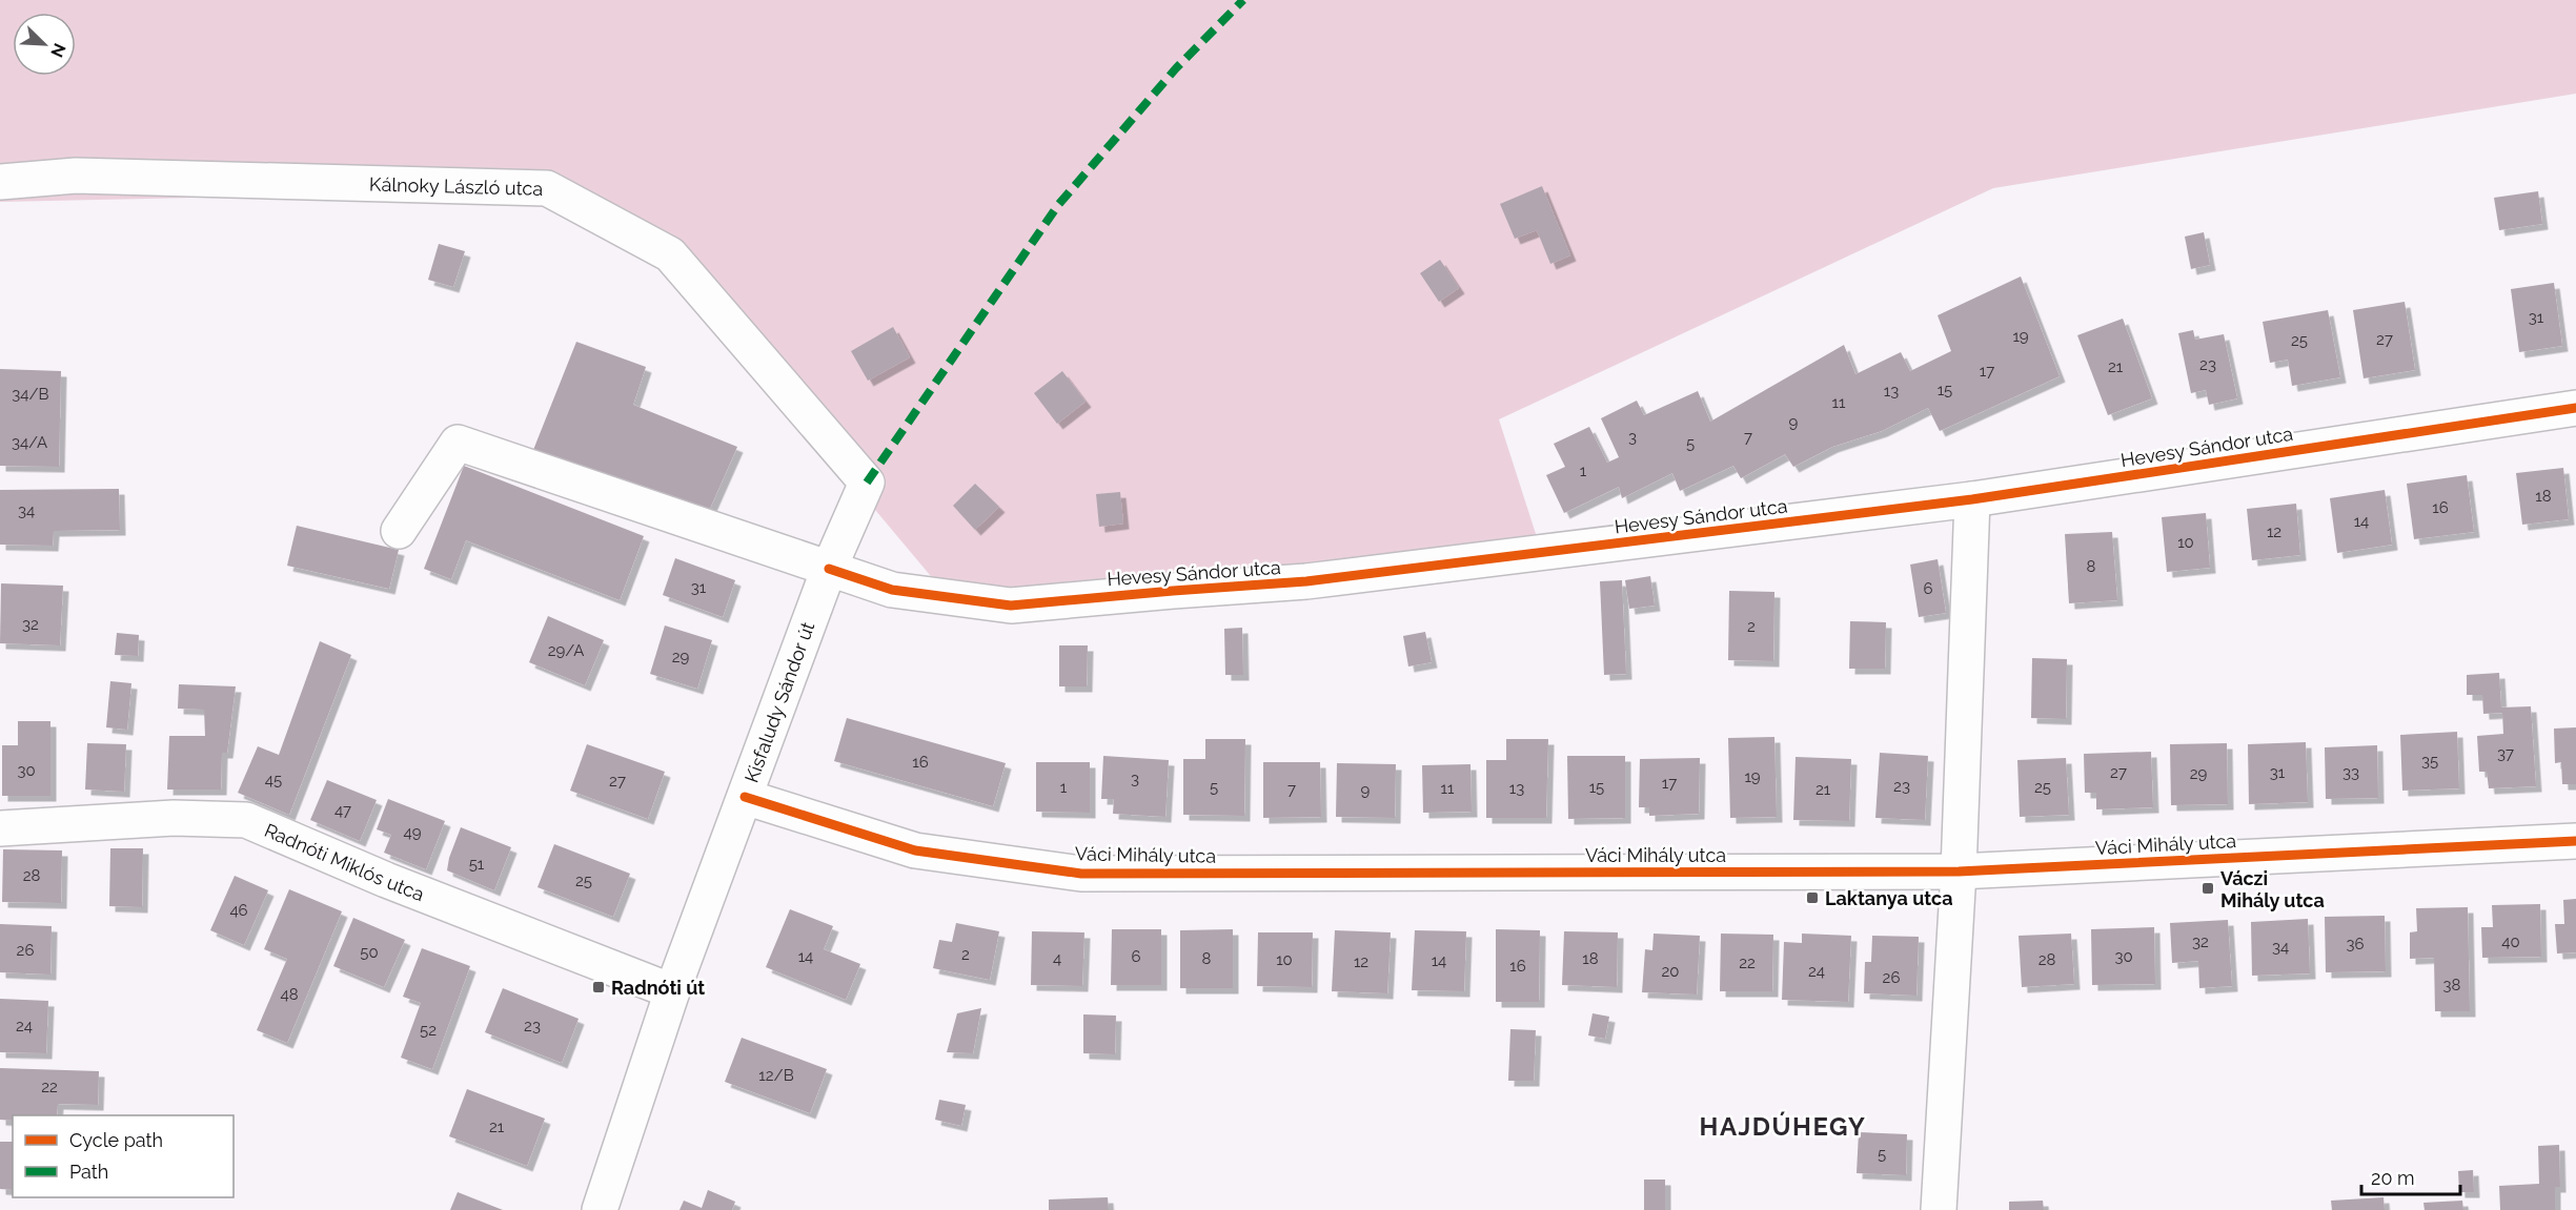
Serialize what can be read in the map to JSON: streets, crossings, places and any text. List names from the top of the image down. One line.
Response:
{"streets":{"street":["Kálnoky László utca","Hevesy Sándor utca","Kisfaludy Sándor út","Váci Mihály utca","Radnóti Miklós utca"]},"crossings":[["Kálnoky László utca","Kisfaludy Sándor út"],["Hevesy Sándor utca","Kisfaludy Sándor út"],["Kisfaludy Sándor út","Váci Mihály utca"],["Kisfaludy Sándor út","Radnóti Miklós utca"]],"districts":["HAJDÚHEGY"],"places":{"transit":["Váczi Mihály utca","Laktanya utca","Radnóti út"]},"house_numbers":["31","19","27","25","23","21","17","15","13","34/B","11","9","3","7","34/A","5","1","18","16","34","14","12","10","8","31","6","32","2","29/A","29","37","35","16","30","27","31","33","29","19","3","45","27","17","23","1","5","15","25","11","13","7","21","9","47","49","51","28","25","46","32","40","36","34","26","50","2","14","6","30","4","8","18","10","28","14","12","22","16","20","24","26","38","48","24","23","52","12/B","22","21","5"],"legend":["Cycle path","Path"],"scale_bar":"20 m","north":"bottom right"}
